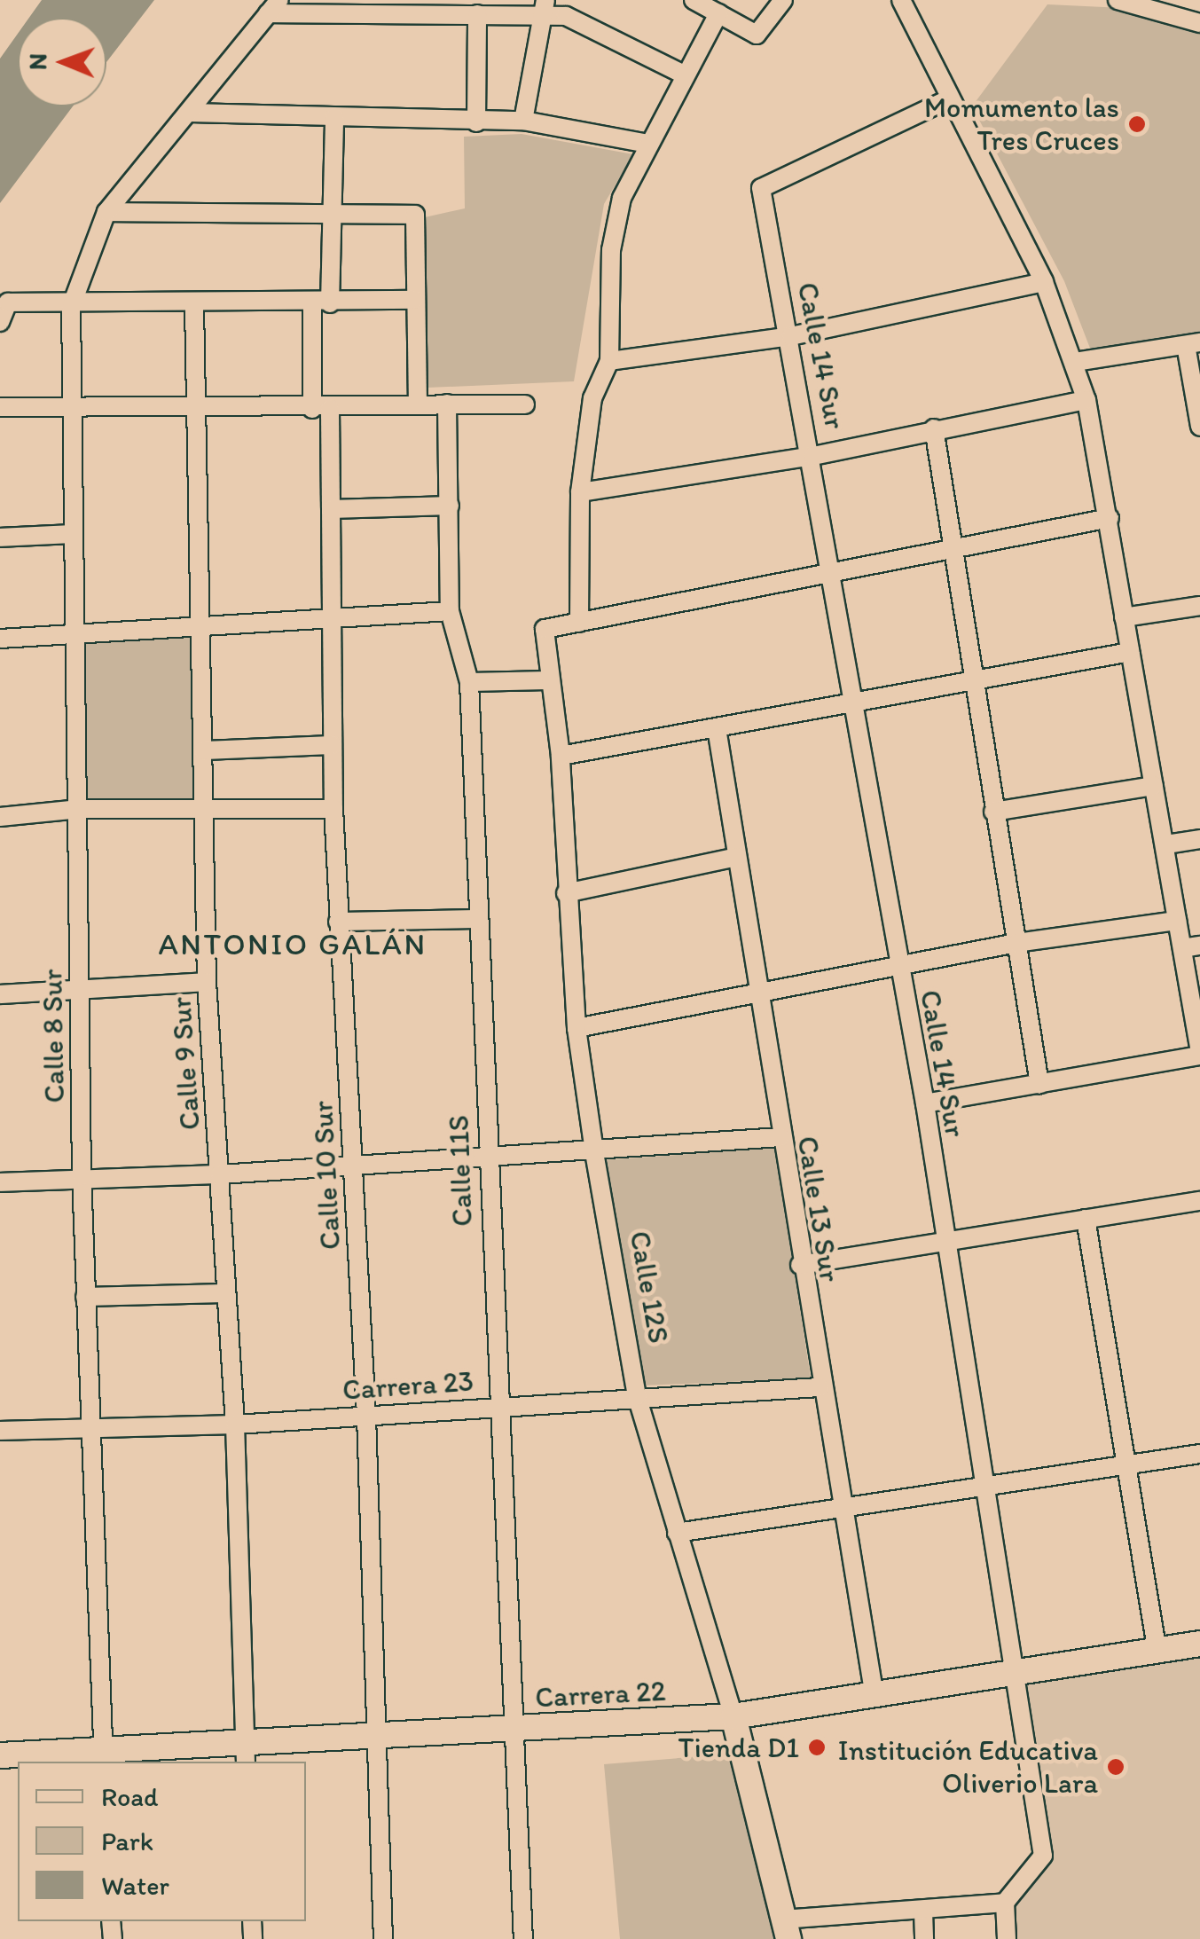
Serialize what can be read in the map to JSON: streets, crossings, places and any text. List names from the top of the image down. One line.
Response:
{"streets":{"street":["Calle 14 Sur","Calle 8 Sur","Calle 9 Sur","Calle 11S","Calle 10 Sur","Calle 13 Sur","Calle 12S","Carrera 23","Carrera 22"]},"crossings":[["Calle 14 Sur","Carrera 22"],["Calle 8 Sur","Carrera 23"],["Calle 8 Sur","Carrera 22"],["Calle 9 Sur","Carrera 23"],["Calle 9 Sur","Carrera 22"],["Calle 11S","Carrera 23"],["Calle 11S","Carrera 22"],["Calle 10 Sur","Carrera 23"],["Calle 10 Sur","Carrera 22"],["Calle 13 Sur","Carrera 23"],["Calle 13 Sur","Carrera 22"],["Calle 12S","Carrera 23"],["Calle 12S","Carrera 22"]],"districts":["ANTONIO GALÁN"],"places":["Momumento las Tres Cruces","Tienda D1","Institución Educativa Oliverio Lara"],"legend":["Road","Park","Water"],"north":"left"}
